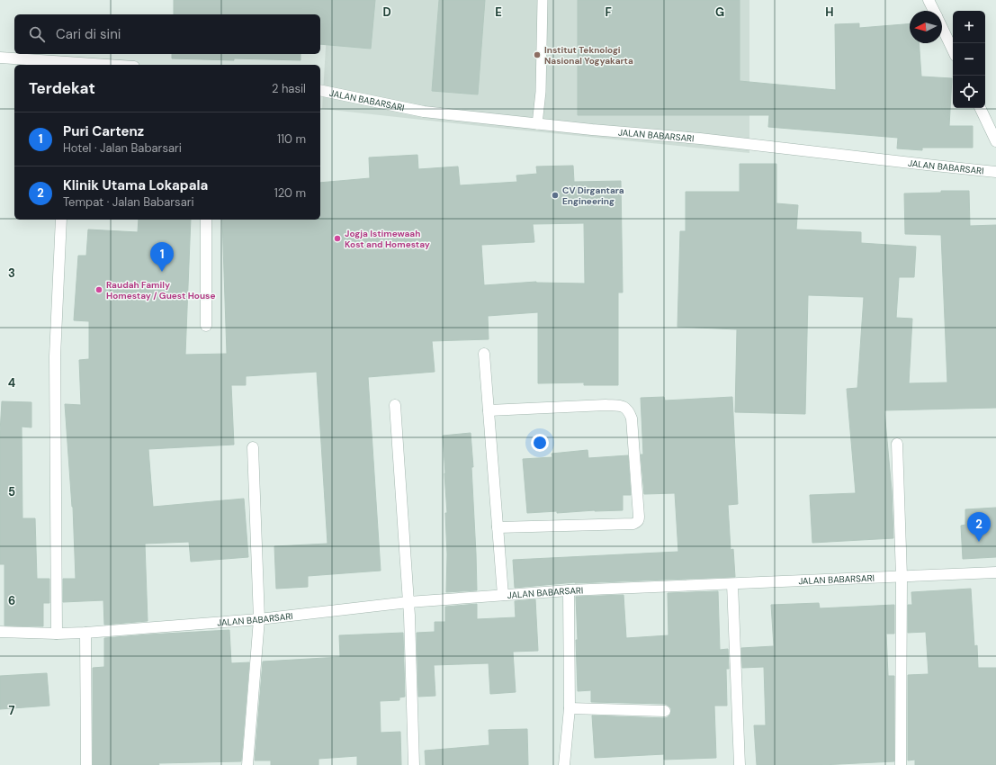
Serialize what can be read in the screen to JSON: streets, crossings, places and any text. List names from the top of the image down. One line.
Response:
{"streets":{"street":["JALAN BABARSARI"]},"places":["Institut Teknologi Nasional Yogyakarta","CV Dirgantara Engineering","Jogja Istimewaah Kost and Homestay","Raudah Family Homestay / Guest House"],"north":"left","page":{"map_buttons":["+","−"],"search":"Cari di sini","heading":["Terdekat","2 hasil"],"list":[{"mark":"1","name":"Puri Cartenz","note":"Hotel · Jalan Babarsari","value":"110 m"},{"mark":"2","name":"Klinik Utama Lokapala","note":"Tempat · Jalan Babarsari","value":"120 m"}],"pins":["1","2"]},"grid":{"columns":["D","E","F","G","H"],"rows":["3","4","5","6","7"]}}
